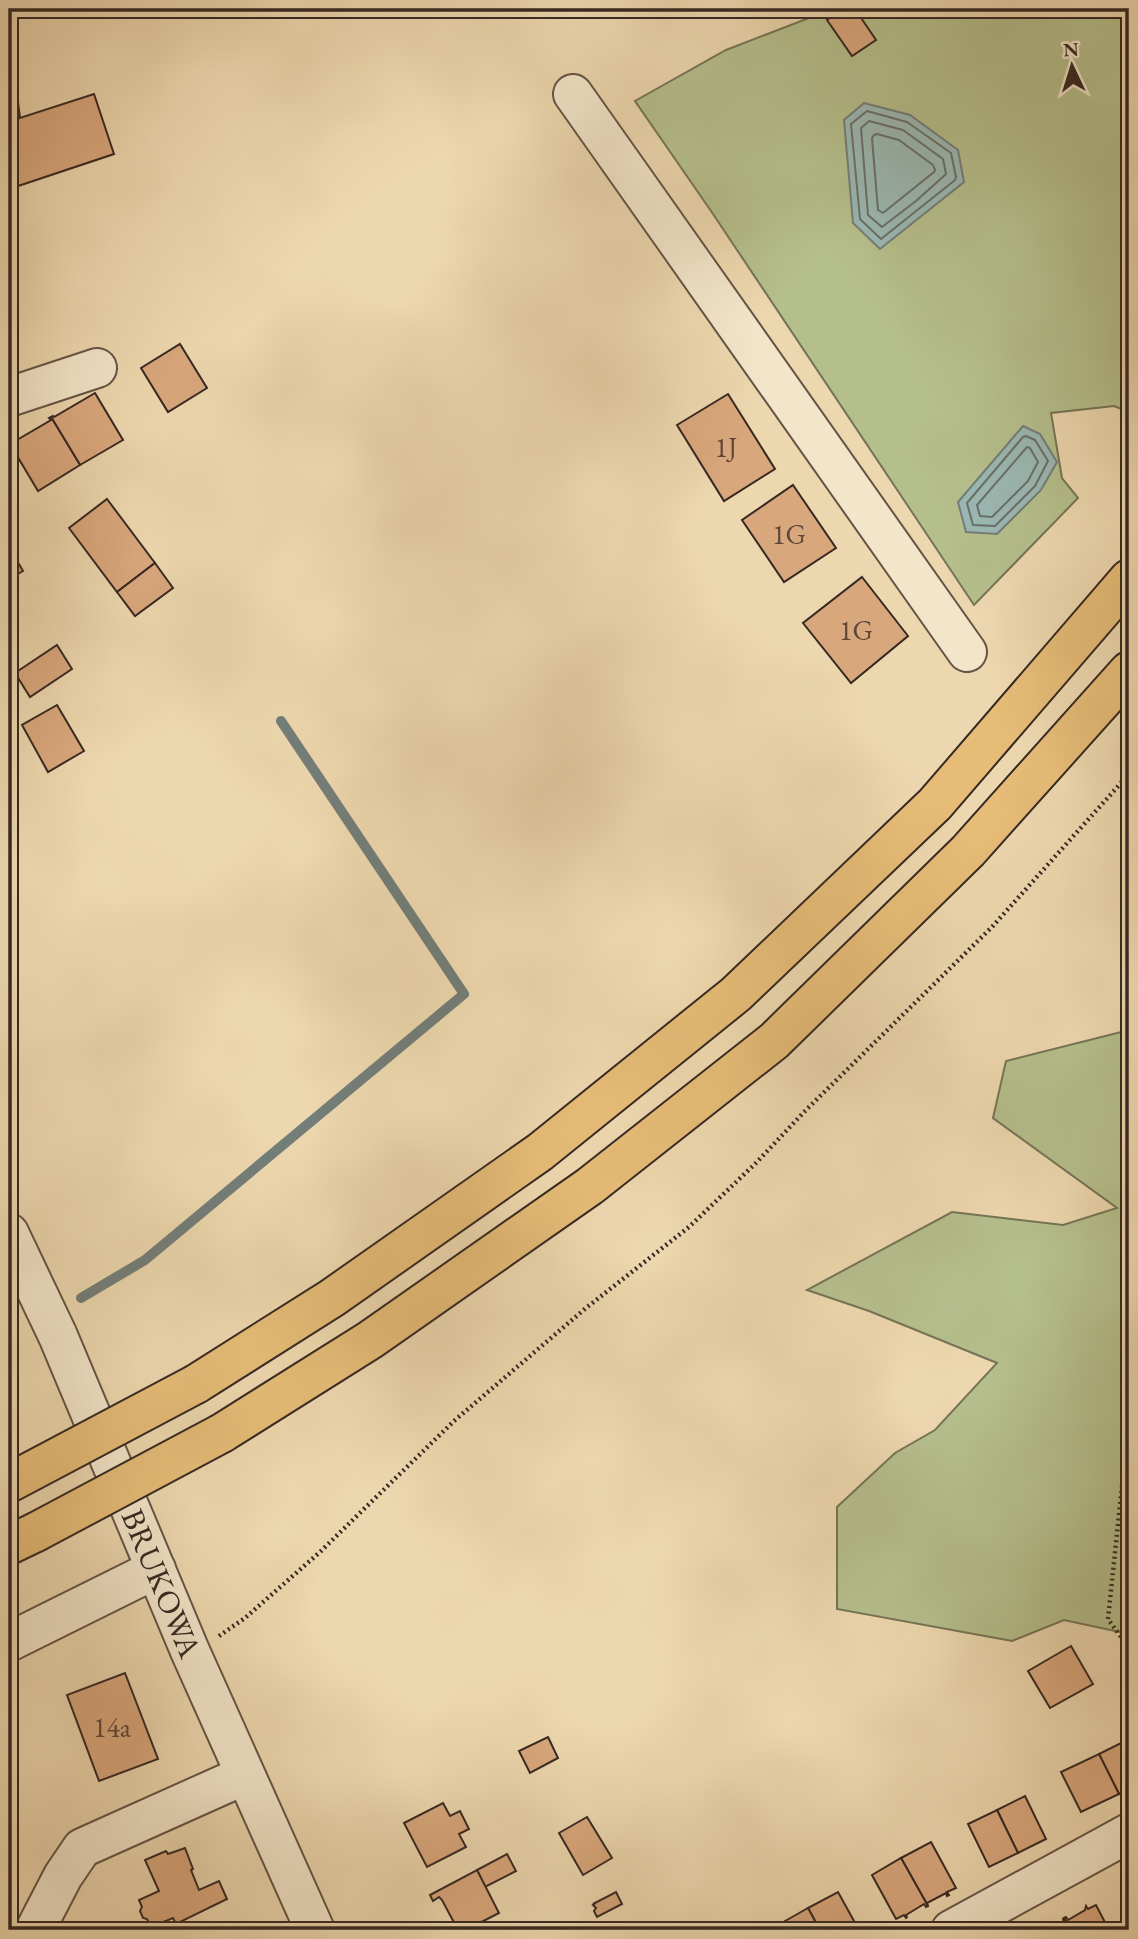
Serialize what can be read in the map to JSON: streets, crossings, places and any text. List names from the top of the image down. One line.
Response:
{"streets":{"street":["BRUKOWA"]},"house_numbers":["1J","1G","1G","14a"],"north":"top"}
